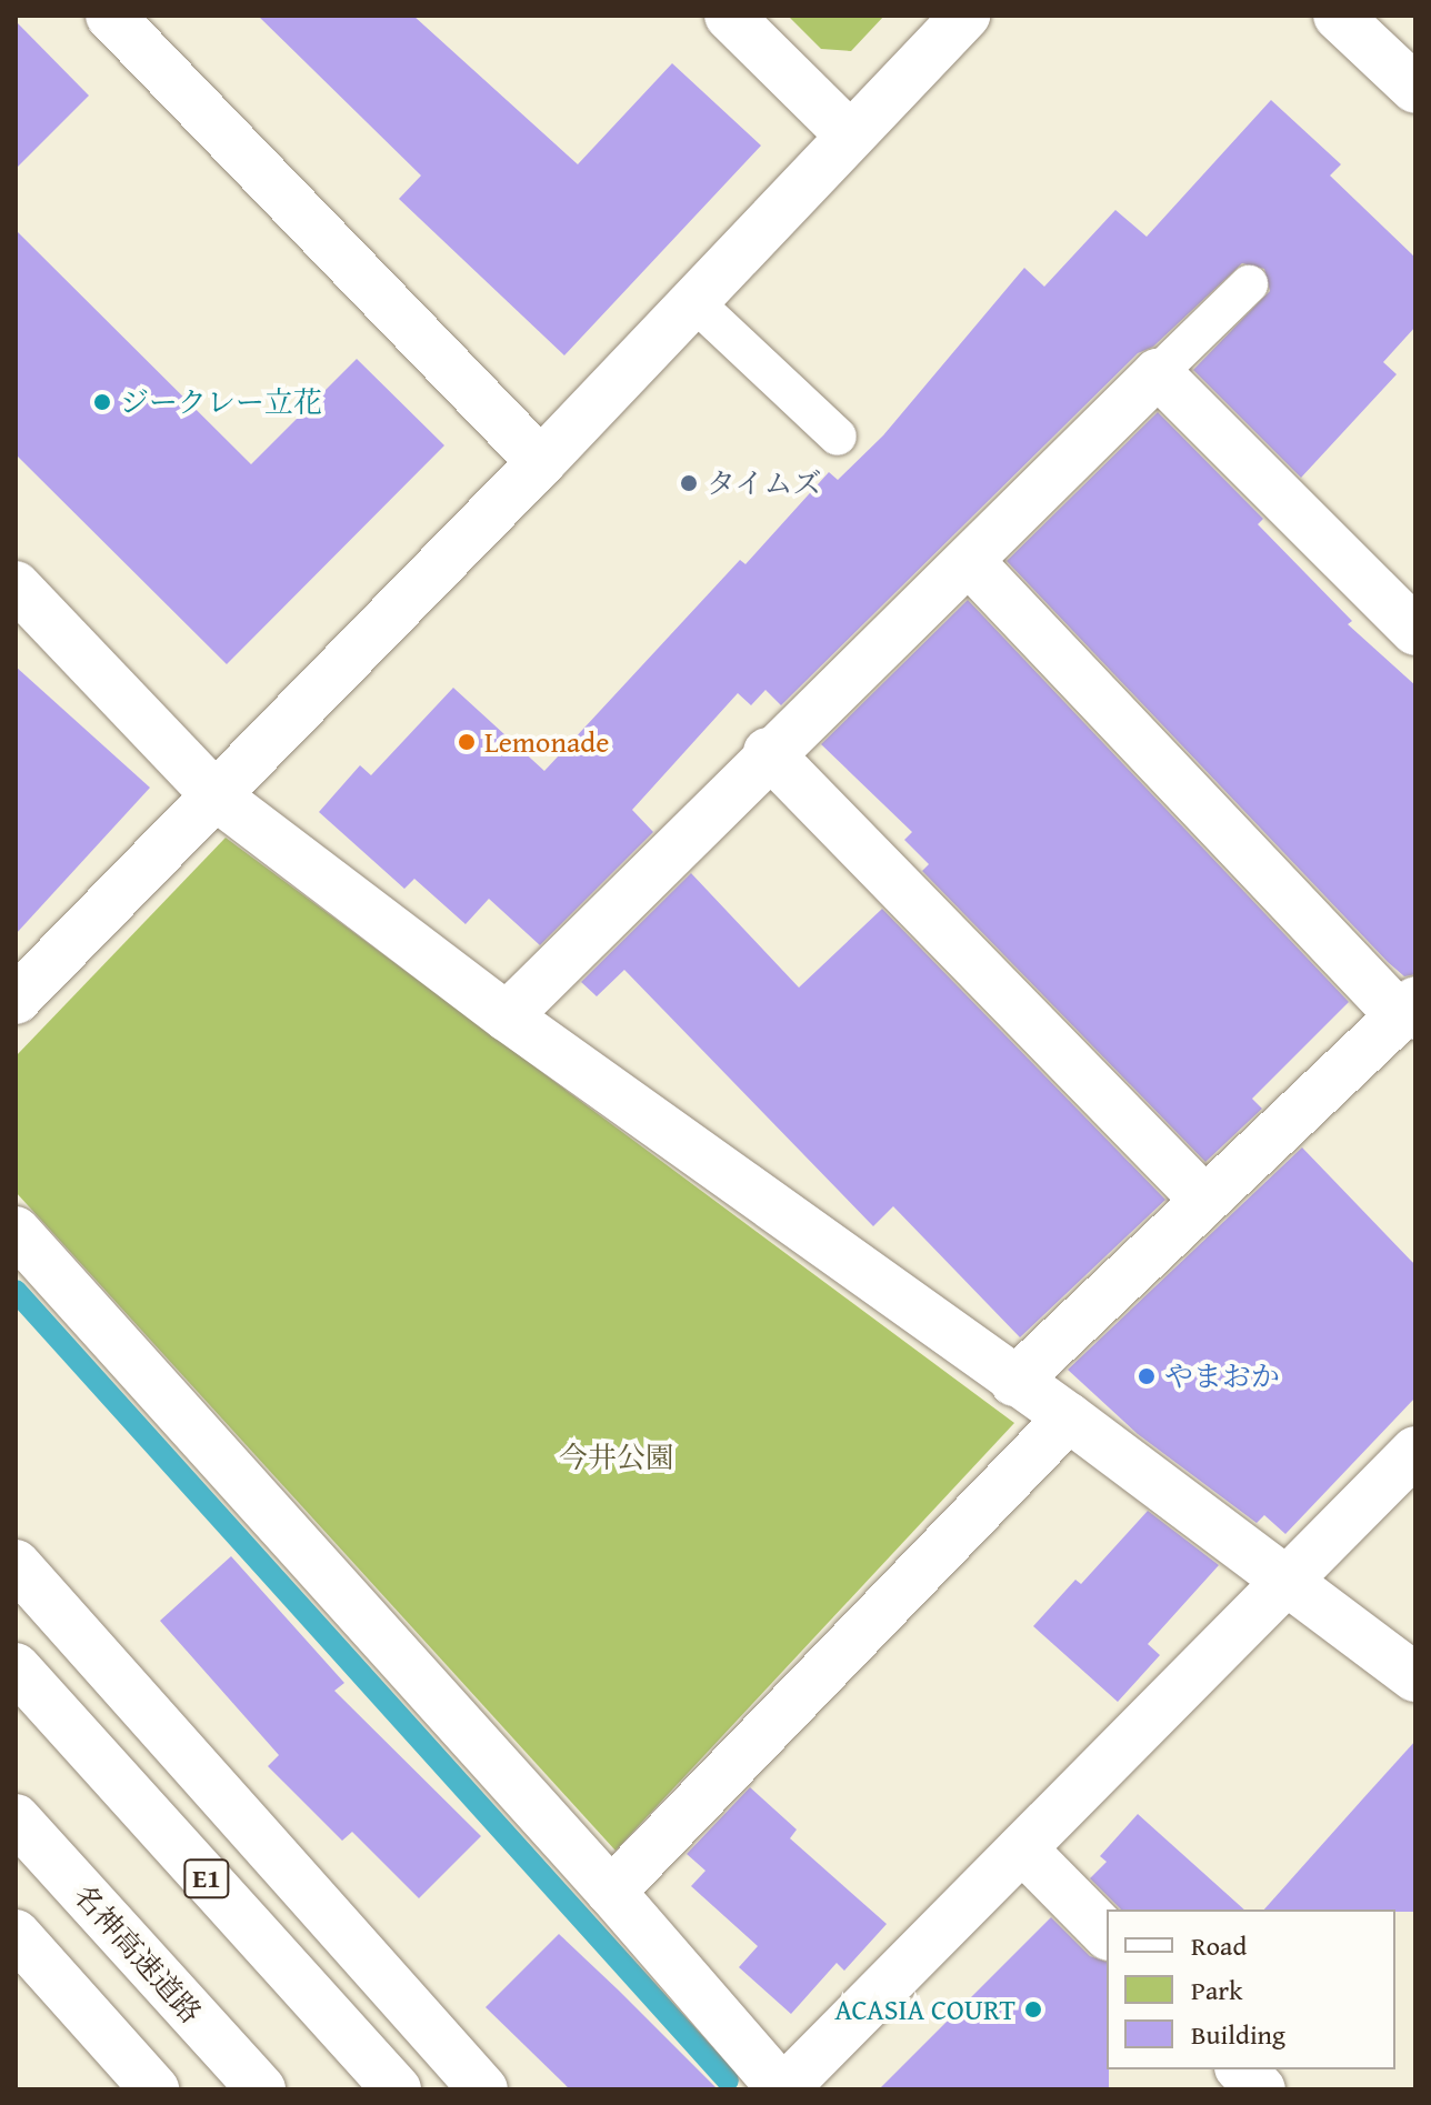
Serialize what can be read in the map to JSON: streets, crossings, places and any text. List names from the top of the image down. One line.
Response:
{"streets":{"main road":["E1","名神高速道路"]},"parks":["今井公園"],"places":["ジークレー立花","タイムズ","Lemonade","やまおか","ACASIA COURT"],"legend":["Road","Park","Building"]}
